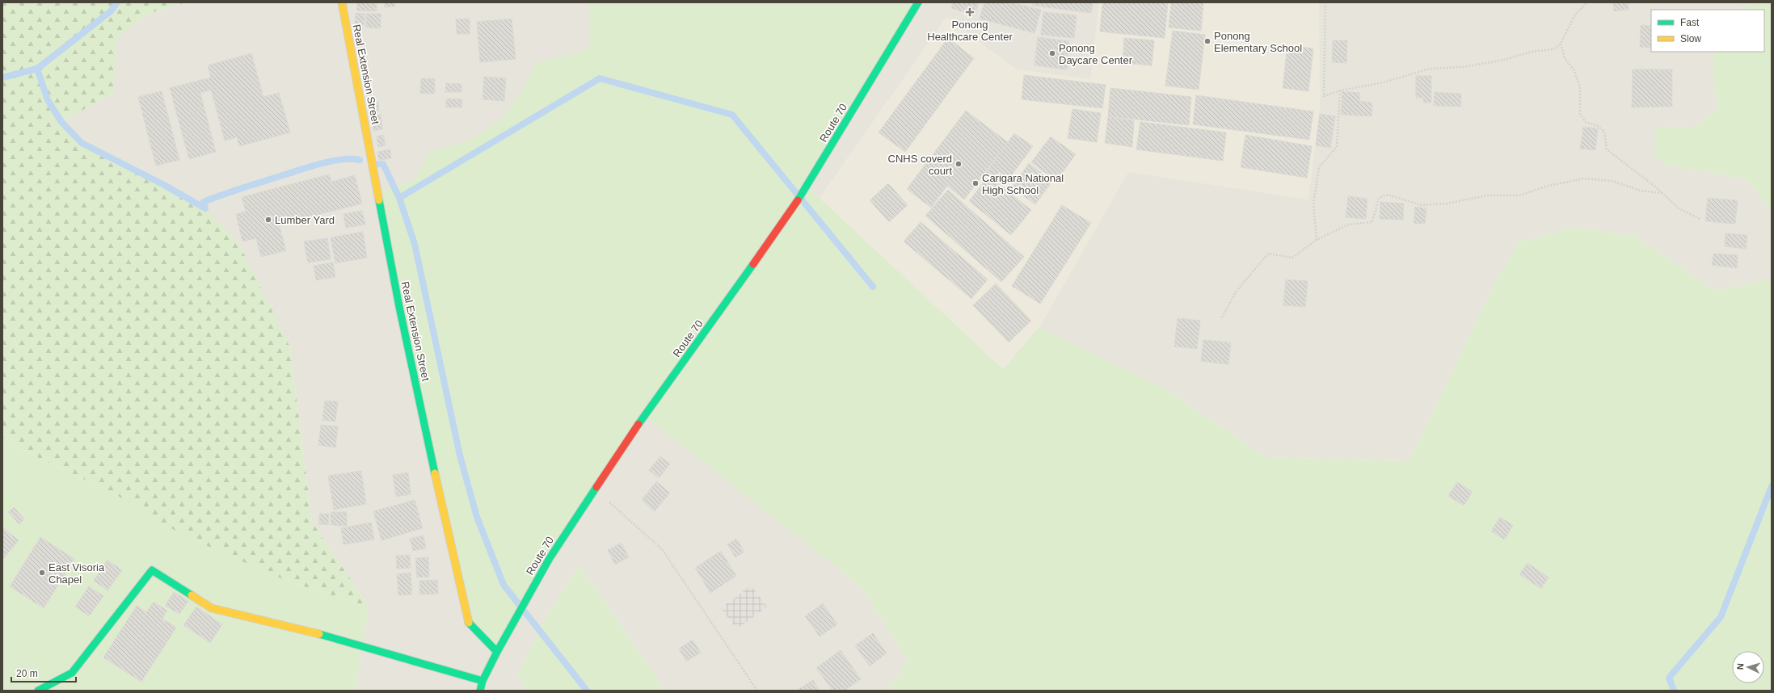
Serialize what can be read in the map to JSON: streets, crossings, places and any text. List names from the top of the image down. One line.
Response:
{"streets":{"main road":["Real Extension Street","Route 70"]},"crossings":[["Real Extension Street","Route 70"]],"places":{"health":["Ponong Healthcare Center"],"other":["Ponong Elementary School","Ponong Daycare Center","CNHS coverd court","Carigara National High School","Lumber Yard","East Visoria Chapel"]},"legend":["Fast","Slow"],"scale_bar":"20 m","north":"left"}
